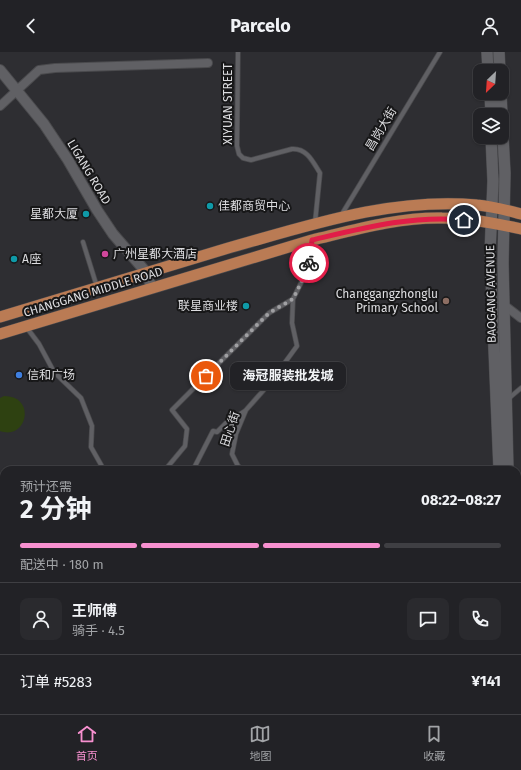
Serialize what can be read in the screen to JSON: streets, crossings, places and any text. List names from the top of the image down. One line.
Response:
{"streets":{"main road":["CHANGGANG MIDDLE ROAD","BAOGANG AVENUE"],"street":["LIGANG ROAD"],"lane":["XIYUAN STREET","昌岗大街","田心街"]},"crossings":[["XIYUAN STREET","CHANGGANG MIDDLE ROAD"],["昌岗大街","CHANGGANG MIDDLE ROAD"],["LIGANG ROAD","CHANGGANG MIDDLE ROAD"],["CHANGGANG MIDDLE ROAD","BAOGANG AVENUE"],["CHANGGANG MIDDLE ROAD","田心街"]],"places":["佳都商贸中心","星都大厦","广州星都大酒店","A座","Changgangzhonglu Primary School","联星商业楼","信和广场","海冠服装批发城"],"north":"bottom left","page":{"header":"Parcelo","bubble":"海冠服装批发城","heading":["2 分钟","预计还需","08:22–08:27"],"panel":["王师傅","骑手 · 4.5","订单 #5283","¥141"],"bar":"配送中 · 180 m","tabs":["首页","地图","收藏"]}}
